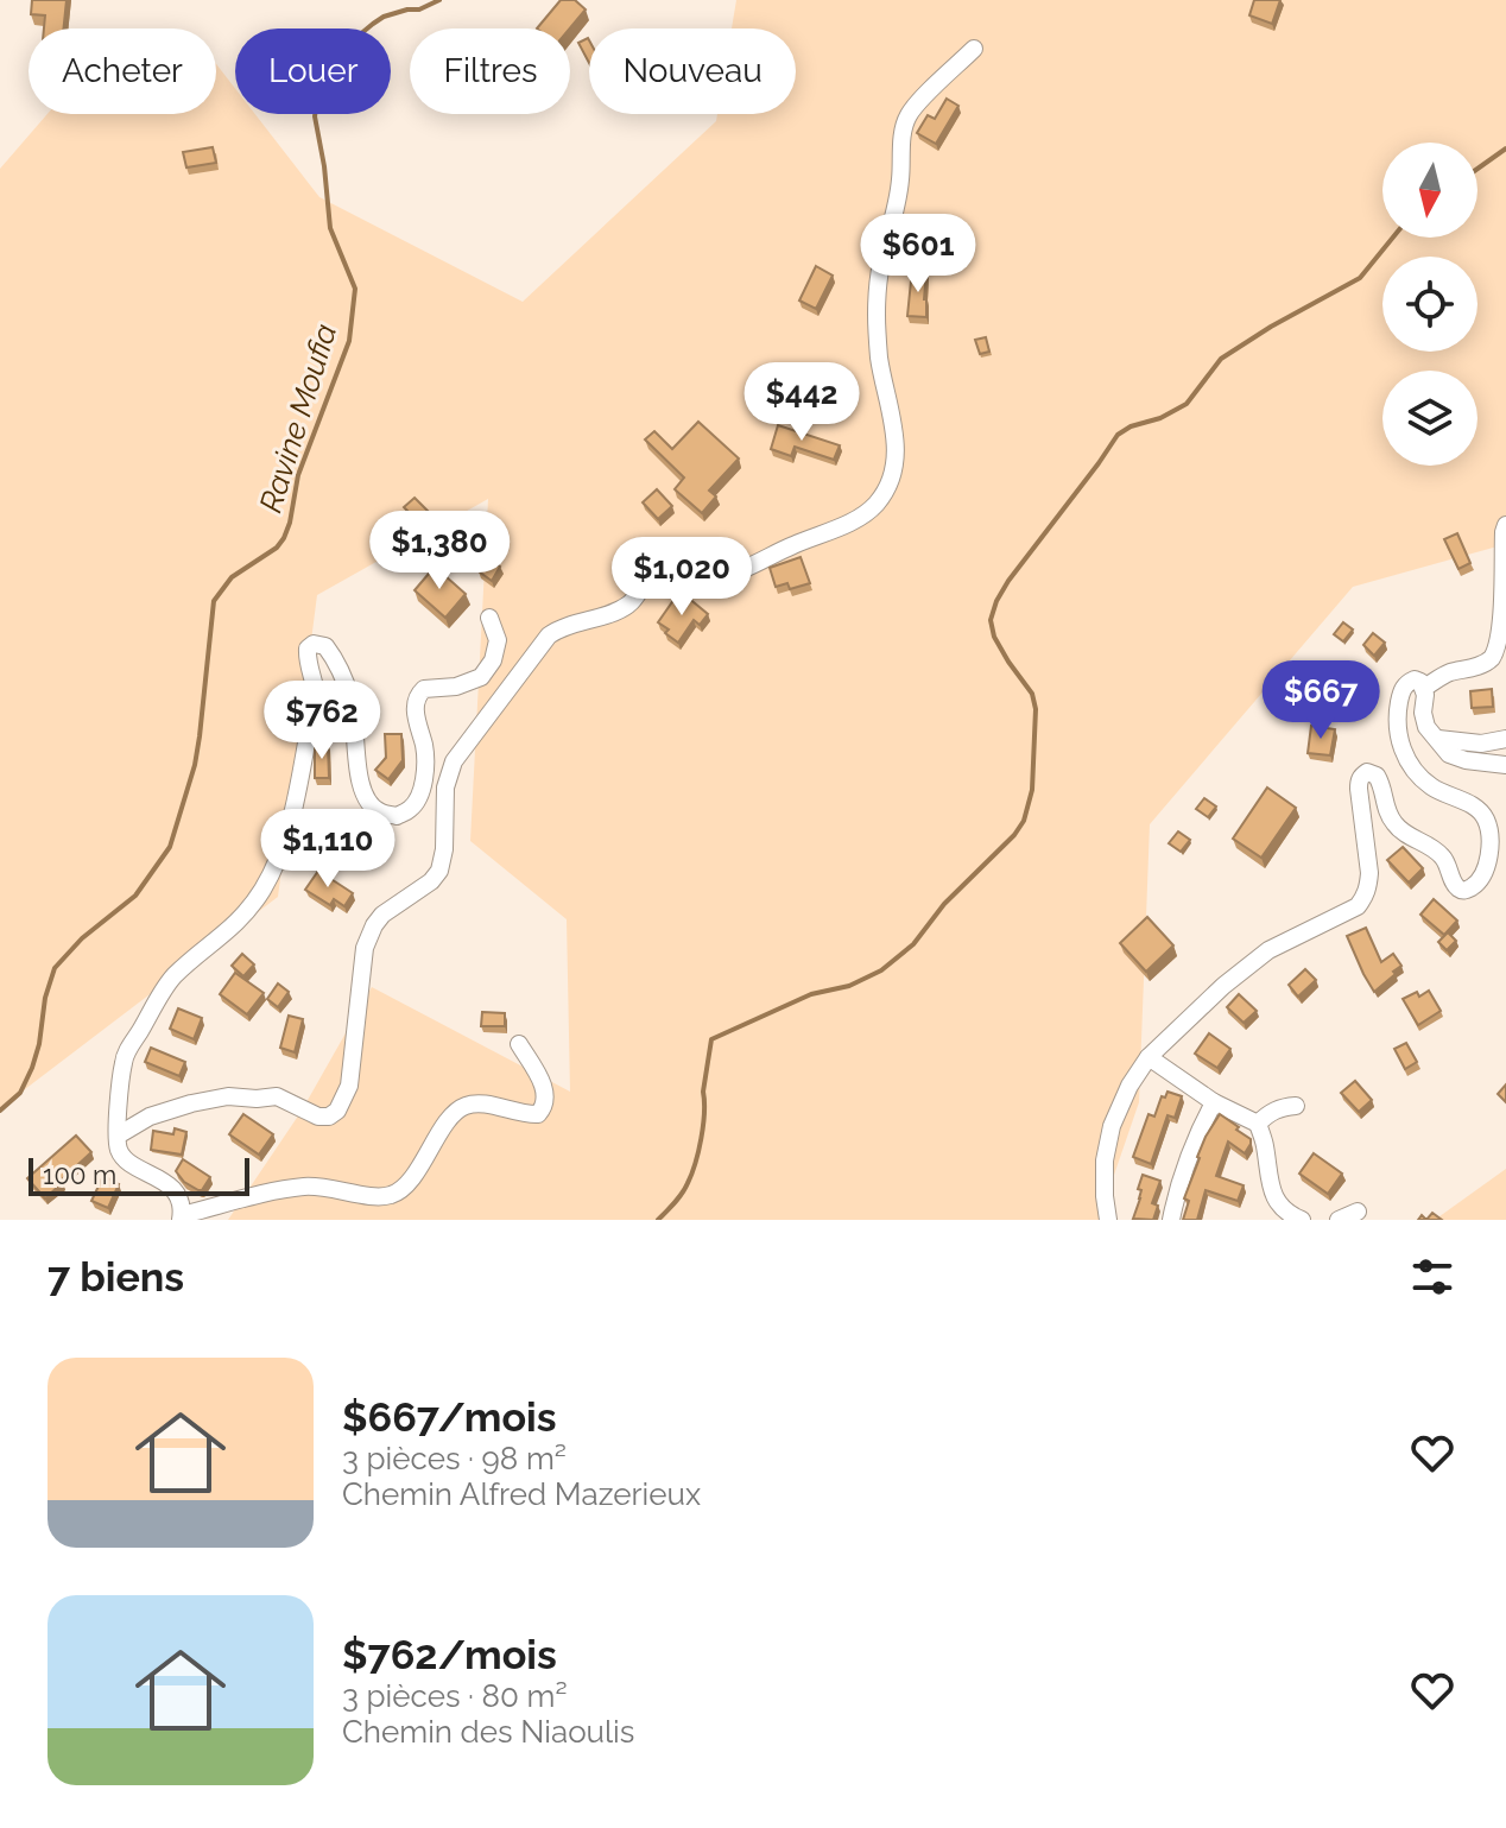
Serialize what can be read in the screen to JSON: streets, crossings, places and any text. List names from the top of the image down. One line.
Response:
{"water":["Ravine Moufia"],"scale_bar":"100 m","north":"bottom","page":{"chip":["Acheter","Louer","Filtres","Nouveau"],"price":["$601","$442","$1,380","$1,020","$667","$762","$1,110"],"scale":"100 m","heading":"7 biens","list":[{"name":"$667/mois","note":"3 pièces · 98 m² · Chemin Alfred Mazerieux"},{"name":"$762/mois","note":"3 pièces · 80 m² · Chemin des Niaoulis"}]}}
